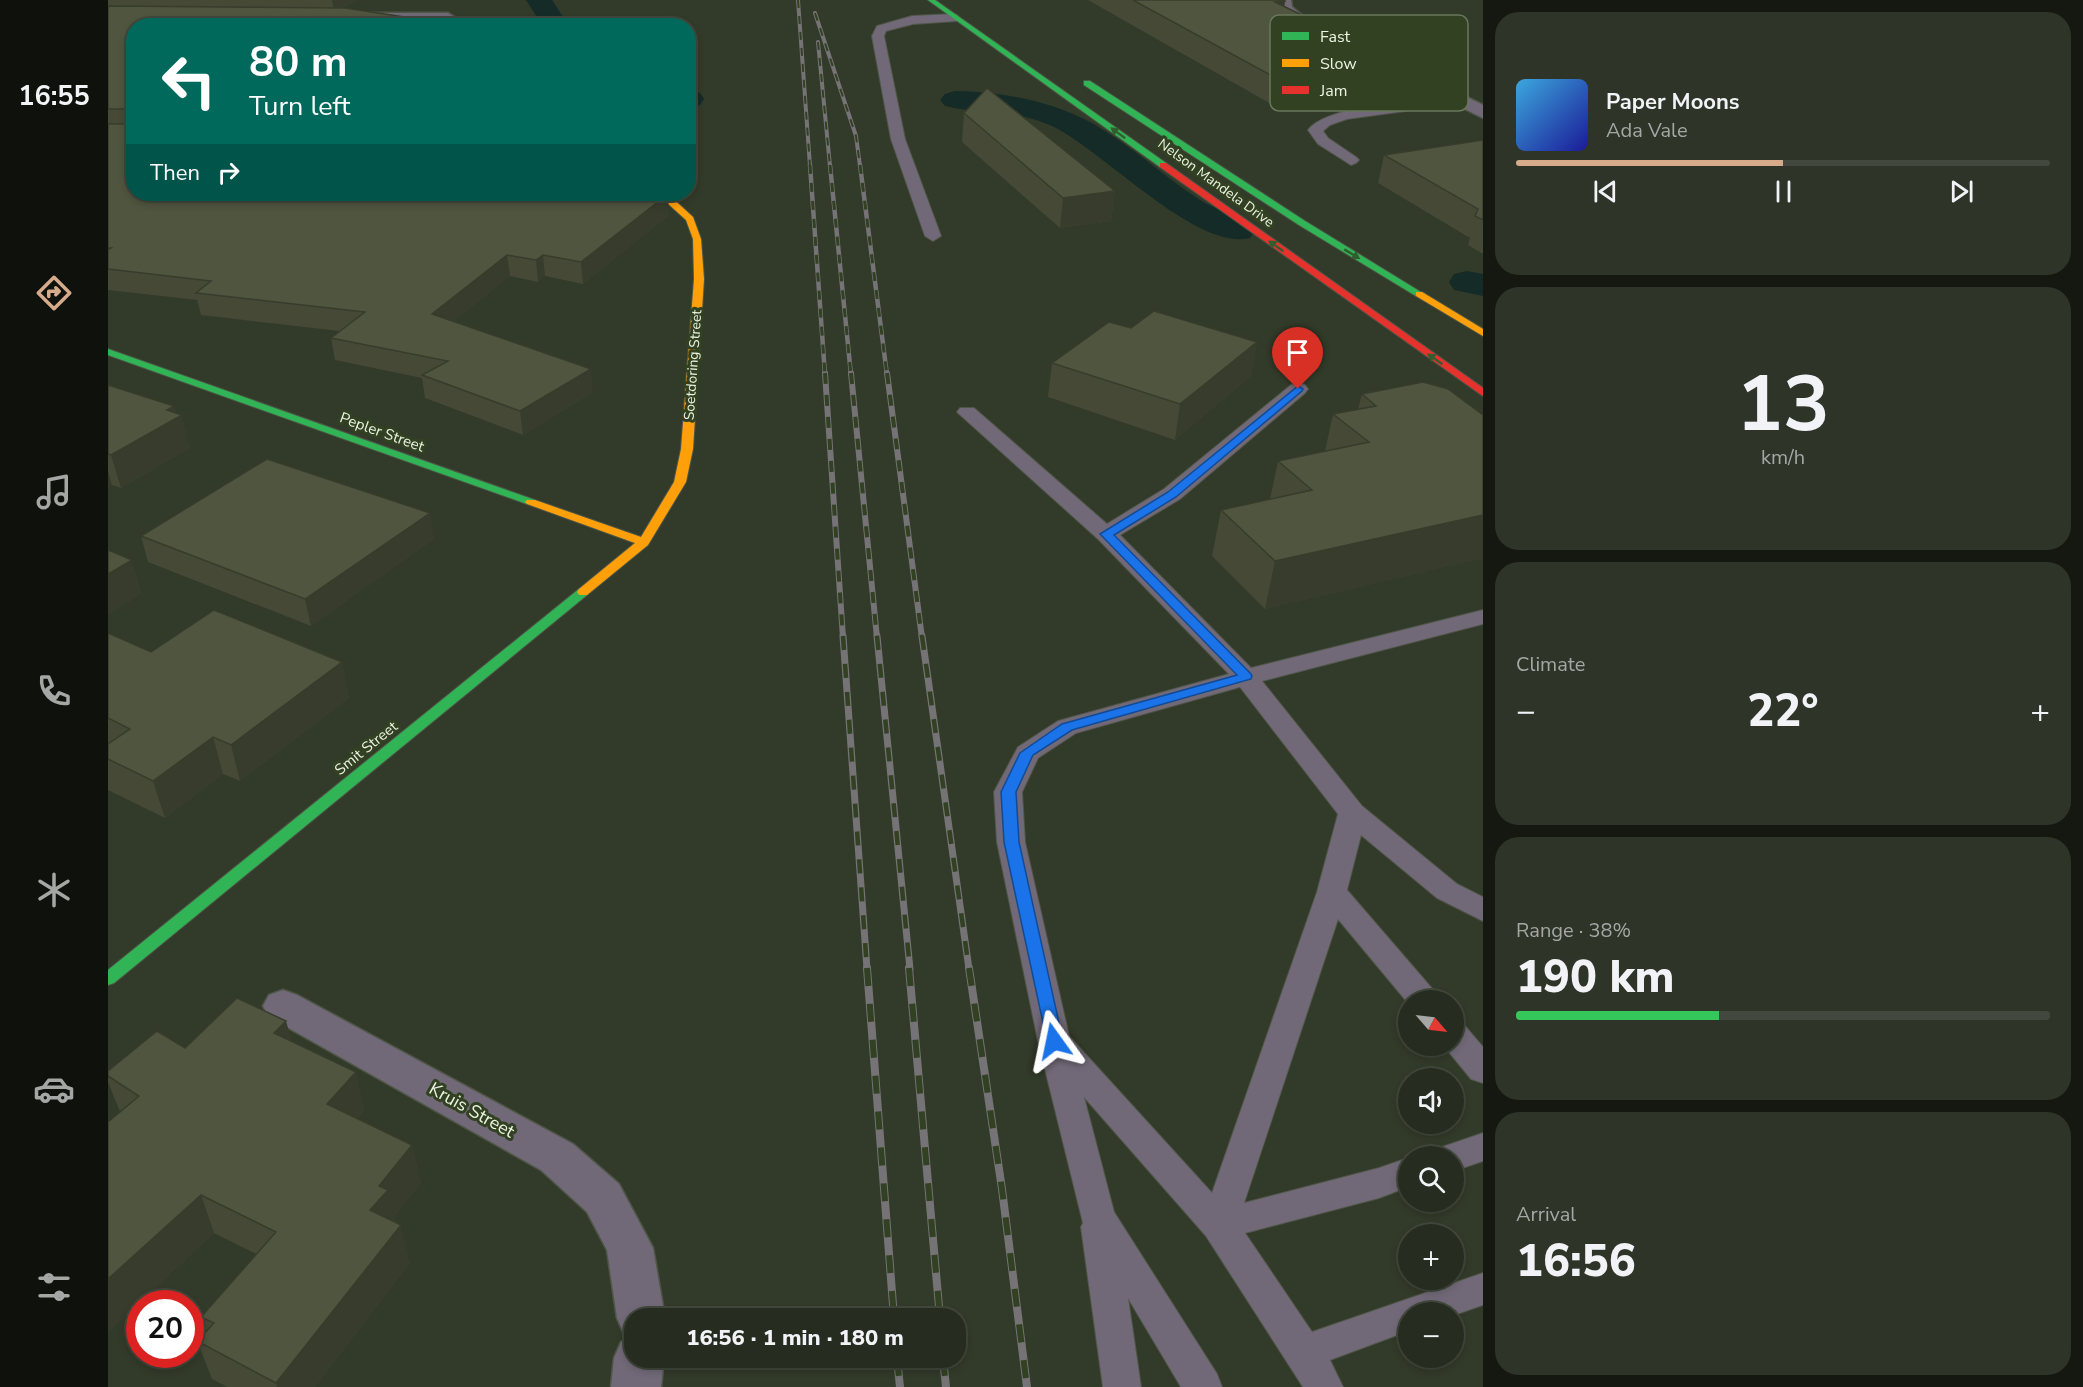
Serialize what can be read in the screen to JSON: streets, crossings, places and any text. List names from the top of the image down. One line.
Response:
{"streets":{"main road":["Nelson Mandela Drive","Soetdoring Street","Pepler Street","Smit Street"],"street":["Kruis Street"]},"crossings":[["Soetdoring Street","Pepler Street"],["Soetdoring Street","Smit Street"],["Pepler Street","Smit Street"]],"legend":["Fast","Slow","Jam"],"north":"bottom right","page":{"tabs":"16:55","turn":["80 m","Turn left"],"song":["Paper Moons","Ada Vale"],"then":"Then","tile":[["13","km/h"],"Climate",["Range · 38%","190 km"],["Arrival","16:56"]],"heat":["−","22°","+"],"map_buttons":["+","−"],"limit":"20","trip":"16:56 · 1 min · 180 m"}}
